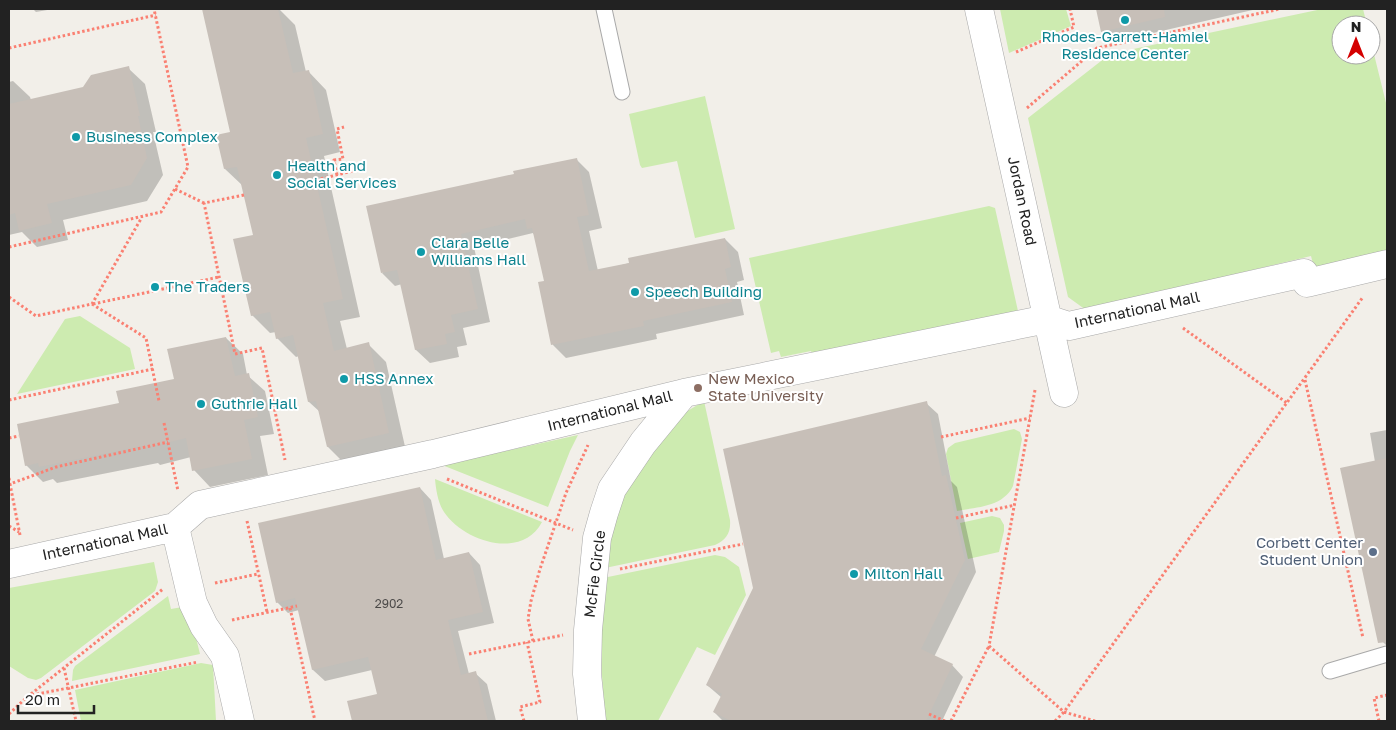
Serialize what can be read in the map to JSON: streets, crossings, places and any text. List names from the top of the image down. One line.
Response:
{"streets":{"street":["Jordan Road","International Mall","McFie Circle"]},"crossings":[["Jordan Road","International Mall"],["International Mall","McFie Circle"]],"places":["Rhodes-Garrett-Hamiel Residence Center","Business Complex","Health and Social Services","Clara Belle Williams Hall","The Traders","Speech Building","HSS Annex","New Mexico State University","Guthrie Hall","Corbett Center Student Union","Milton Hall"],"house_numbers":["2902"],"scale_bar":"20 m","north":"top"}
